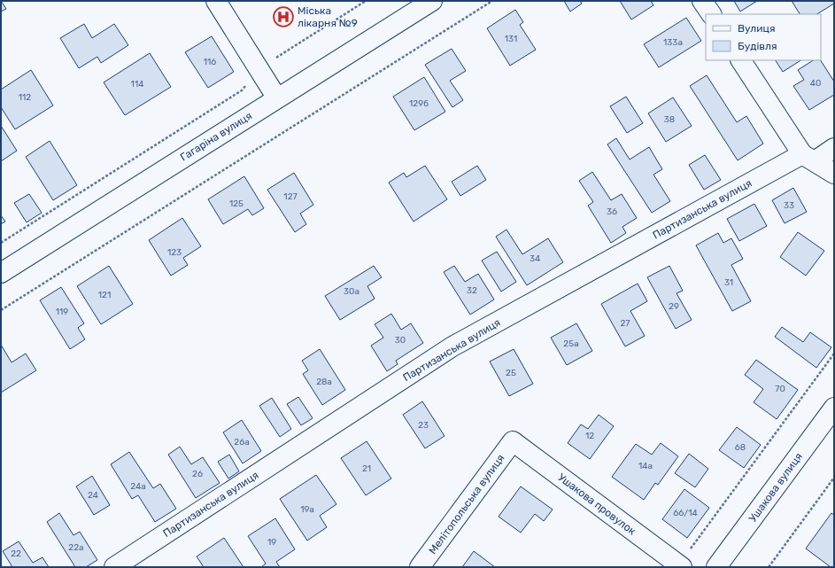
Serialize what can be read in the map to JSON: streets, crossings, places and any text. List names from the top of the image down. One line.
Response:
{"streets":{"street":["Гагаріна вулиця","Партизанська вулиця","Ушакова вулиця","Мелітопольська вулиця","Ушакова провулок"]},"crossings":[["Мелітопольська вулиця","Ушакова провулок"]],"places":{"hospital":["Міська лікарня №9"]},"house_numbers":["131","133а","116","40","114","112","129б","38","127","125","33","36","123","34","31","32","30а","121","29","119","27","30","25а","25","28а","70","23","12","26а","68","14а","21","26","24а","24","19а","66/14","19","22а","22"],"legend":["Вулиця","Будівля"]}
